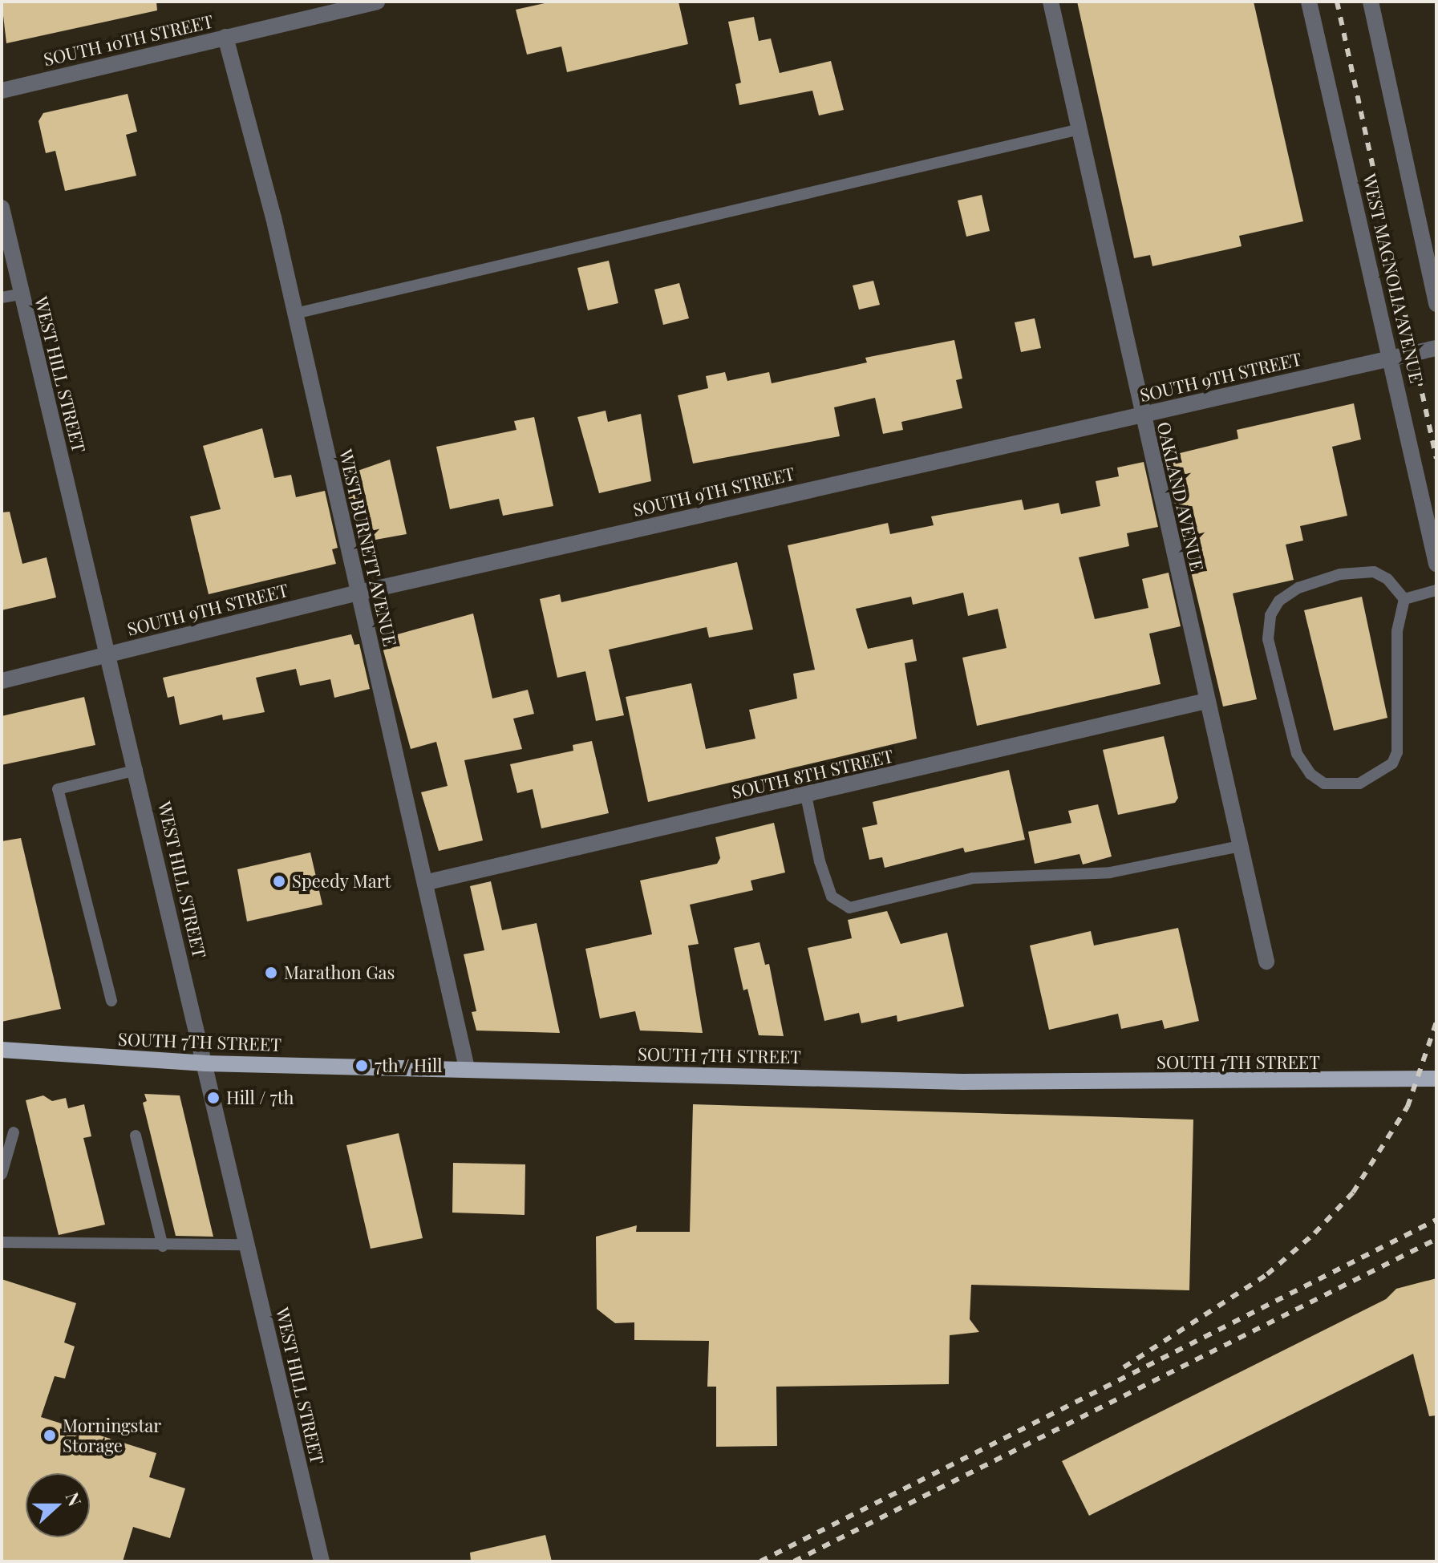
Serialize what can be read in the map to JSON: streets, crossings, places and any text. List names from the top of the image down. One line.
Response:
{"streets":{"main road":["SOUTH 7TH STREET"],"street":["SOUTH 10TH STREET","WEST MAGNOLIA AVENUE","WEST HILL STREET","SOUTH 9TH STREET","OAKLAND AVENUE","WEST BURNETT AVENUE","SOUTH 8TH STREET"]},"crossings":[["SOUTH 10TH STREET","WEST BURNETT AVENUE"],["WEST MAGNOLIA AVENUE","SOUTH 9TH STREET"],["WEST HILL STREET","SOUTH 9TH STREET"],["WEST HILL STREET","SOUTH 7TH STREET"],["SOUTH 9TH STREET","OAKLAND AVENUE"],["SOUTH 9TH STREET","WEST BURNETT AVENUE"],["OAKLAND AVENUE","SOUTH 8TH STREET"],["WEST BURNETT AVENUE","SOUTH 8TH STREET"],["WEST BURNETT AVENUE","SOUTH 7TH STREET"]],"places":["Speedy Mart","Marathon Gas","7th / Hill","Hill / 7th","Morningstar Storage"],"north":"right"}
